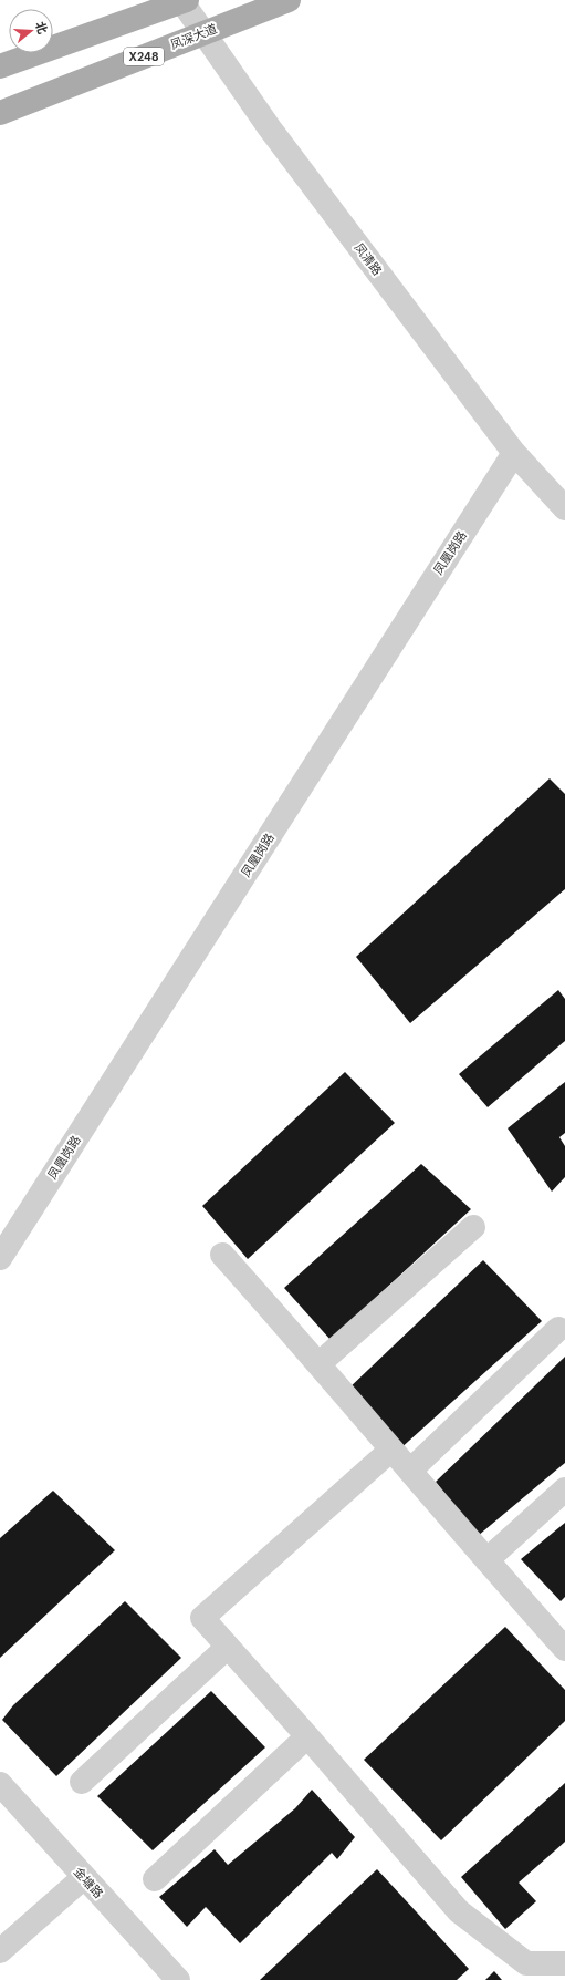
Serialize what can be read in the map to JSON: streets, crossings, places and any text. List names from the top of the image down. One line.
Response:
{"streets":{"main road":["凤深大道","X248"],"street":["凤清路","凤凰岗路","金塘路"]},"crossings":[["凤深大道","凤清路"],["凤清路","凤凰岗路"]],"north":"right"}
